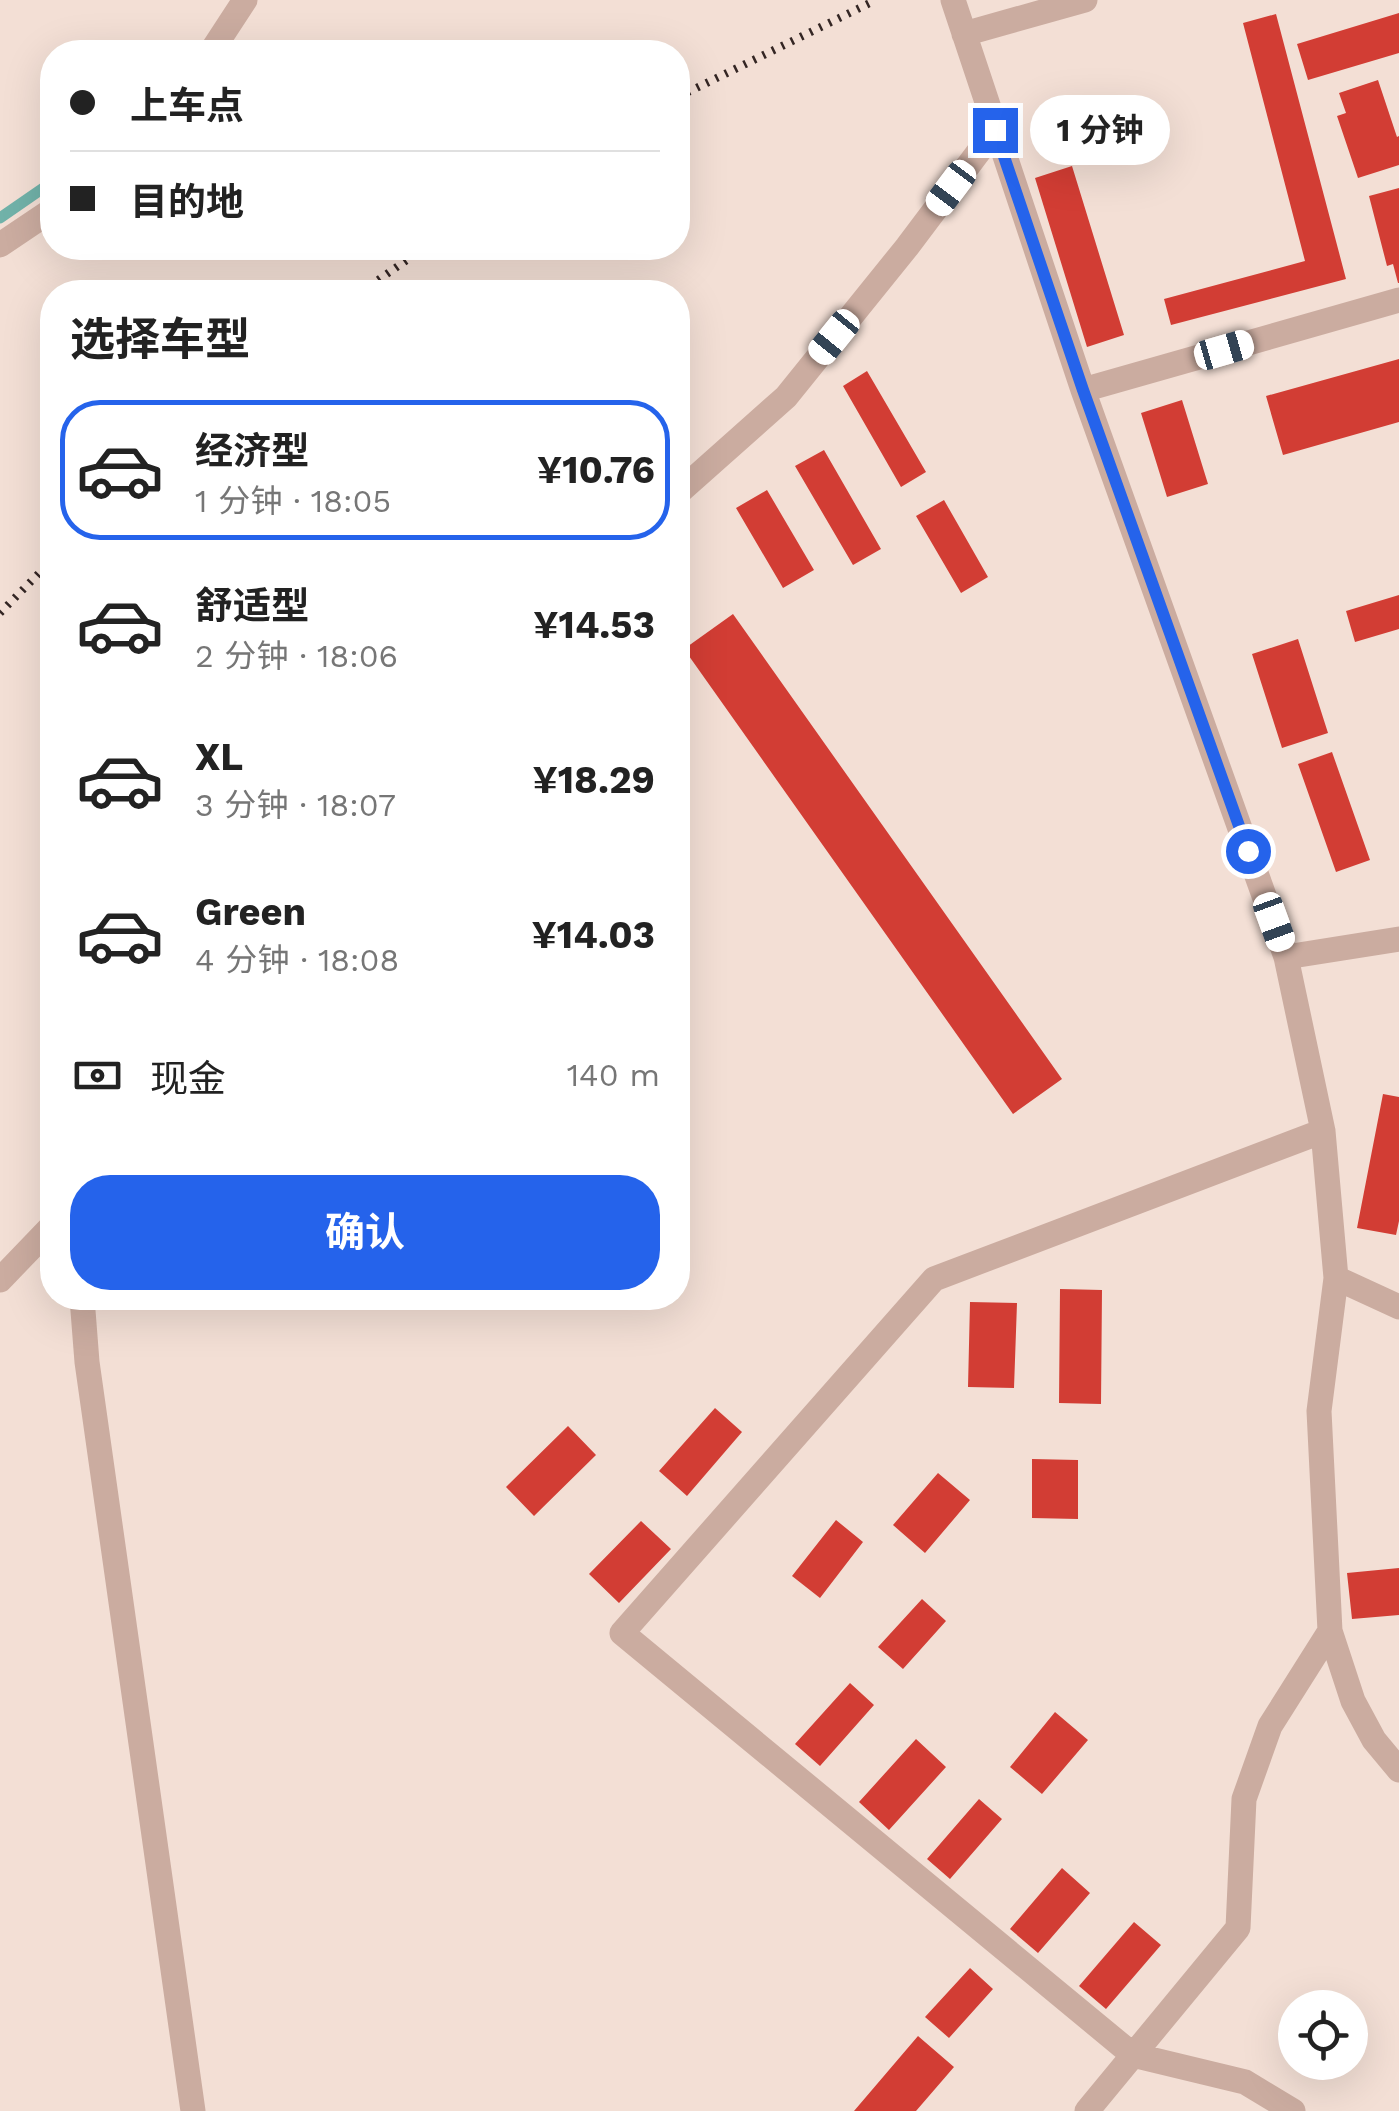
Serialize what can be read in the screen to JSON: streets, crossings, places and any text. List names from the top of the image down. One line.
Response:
{"page":{"banner":["上车点","目的地"],"bubble":"1 分钟","heading":"选择车型","list":[{"name":"经济型","note":"1 分钟 · 18:05","value":"¥10.76"},{"name":"舒适型","note":"2 分钟 · 18:06","value":"¥14.53"},{"name":"XL","note":"3 分钟 · 18:07","value":"¥18.29"},{"name":"Green","note":"4 分钟 · 18:08","value":"¥14.03"}],"pay":["现金","140 m"],"buttons":"确认"}}
